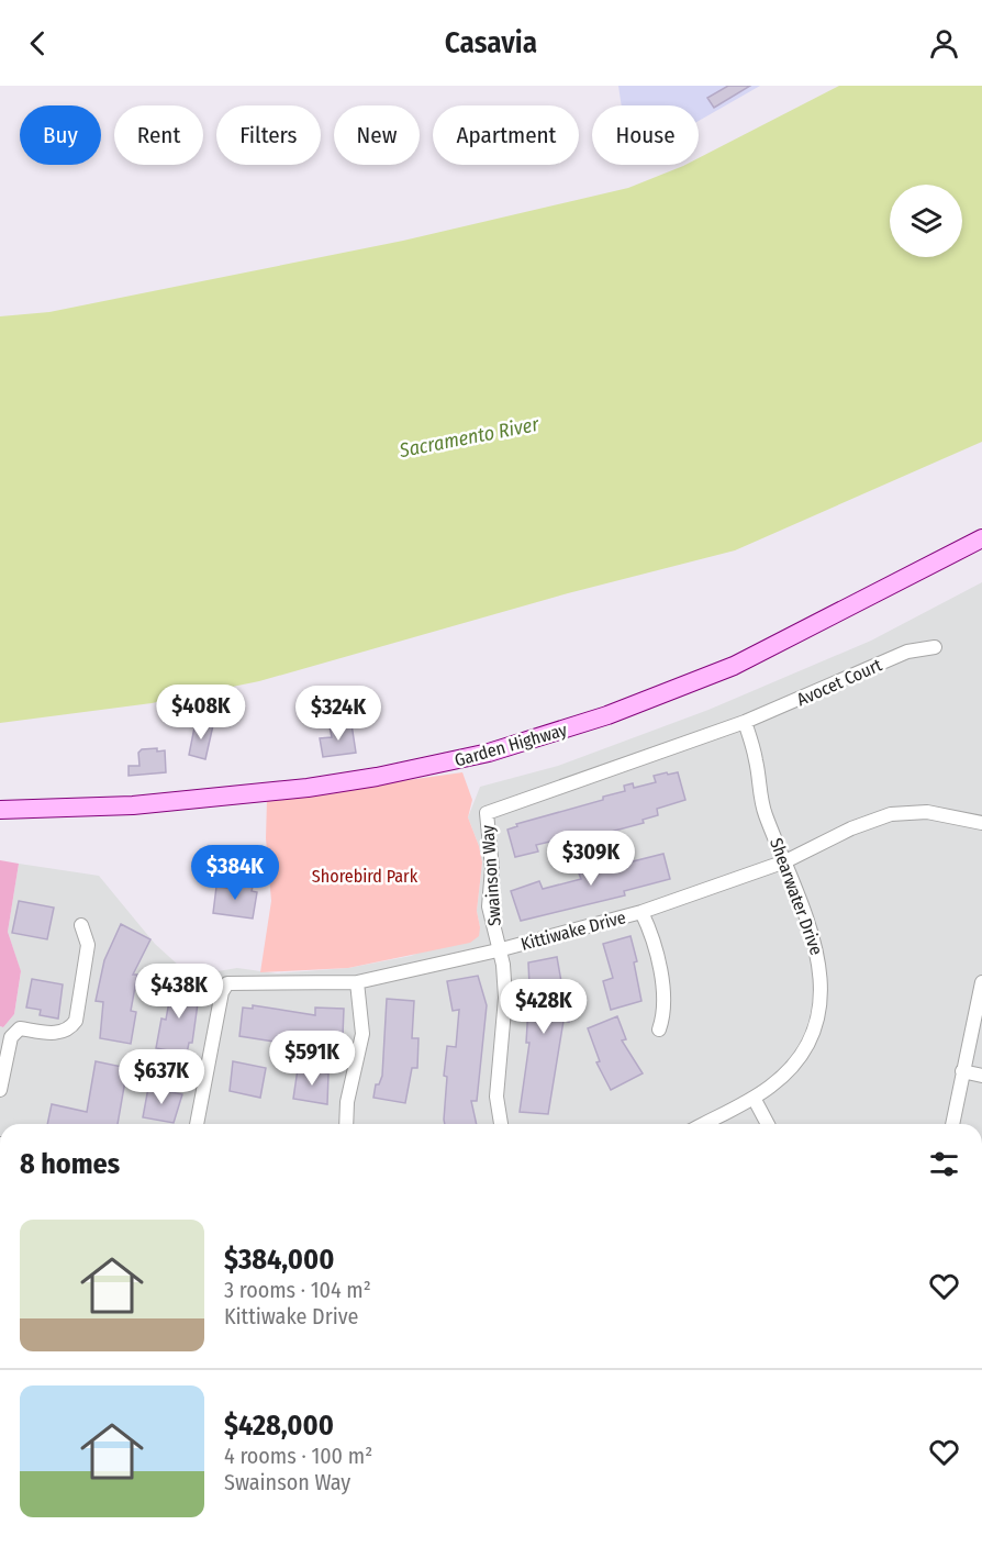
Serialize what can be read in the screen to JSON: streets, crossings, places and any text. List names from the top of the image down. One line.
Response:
{"streets":{"main road":["Garden Highway"],"street":["Avocet Court","Swainson Way","Shearwater Drive","Kittiwake Drive"]},"crossings":[["Avocet Court","Swainson Way"],["Avocet Court","Shearwater Drive"],["Swainson Way","Shearwater Drive"],["Swainson Way","Kittiwake Drive"],["Shearwater Drive","Kittiwake Drive"]],"water":["Sacramento River"],"parks":["Shorebird Park"],"page":{"header":"Casavia","chip":["Buy","Rent","Filters","New","Apartment","House"],"price":["$408K","$324K","$309K","$384K","$438K","$428K","$591K","$637K"],"heading":"8 homes","list":[{"name":"$384,000","note":"3 rooms · 104 m² · Kittiwake Drive"},{"name":"$428,000","note":"4 rooms · 100 m² · Swainson Way"}]}}
